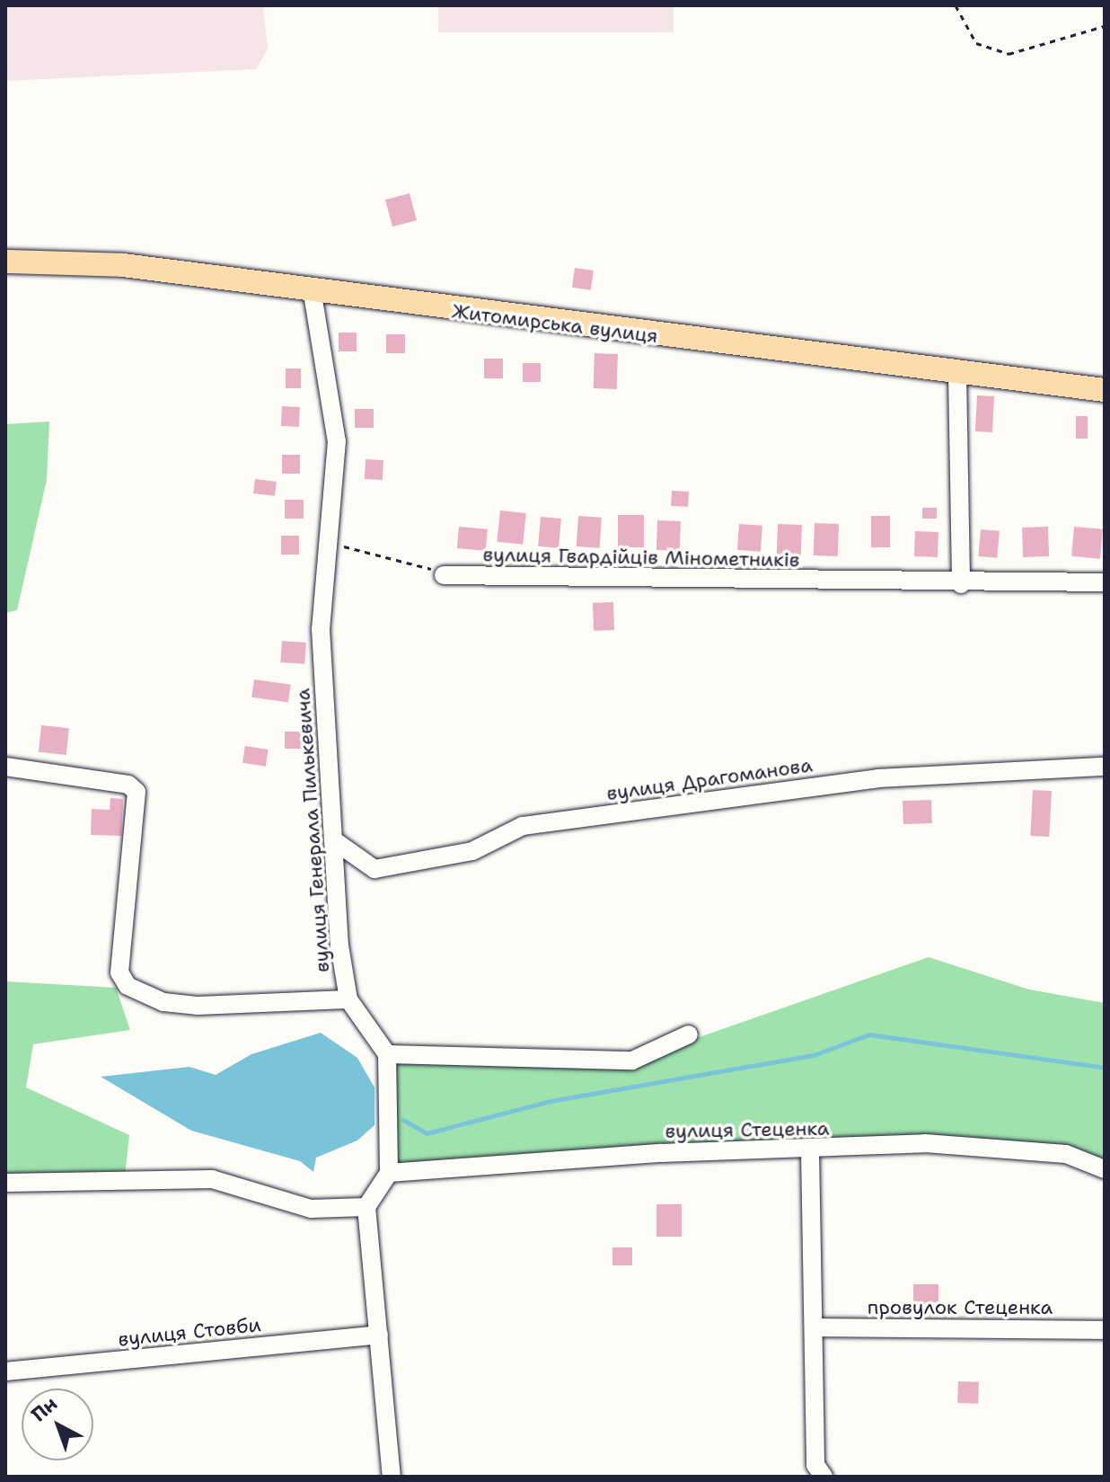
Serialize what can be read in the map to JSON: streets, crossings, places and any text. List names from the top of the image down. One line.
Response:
{"streets":{"main road":["Житомирська вулиця"],"street":["вулиця Гвардійців Мінометників","вулиця Драгоманова","вулиця Генерала Пилькевича","вулиця Стеценка","провулок Стеценка","вулиця Стовби"]},"crossings":[["Житомирська вулиця","вулиця Генерала Пилькевича"],["вулиця Драгоманова","вулиця Генерала Пилькевича"]],"north":"top left"}
